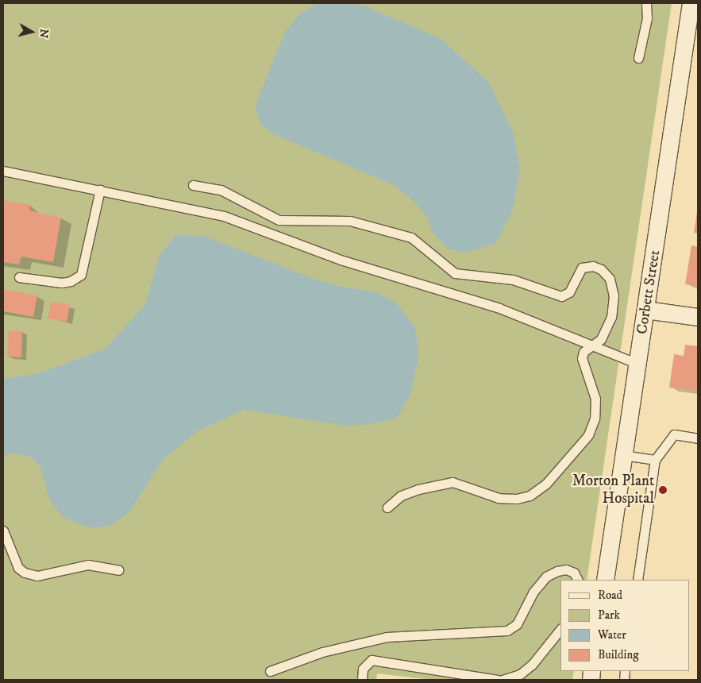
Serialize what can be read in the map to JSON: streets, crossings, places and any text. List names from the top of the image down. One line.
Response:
{"streets":{"street":["Corbett Street"]},"places":["Morton Plant Hospital"],"legend":["Road","Park","Water","Building"],"north":"right"}
